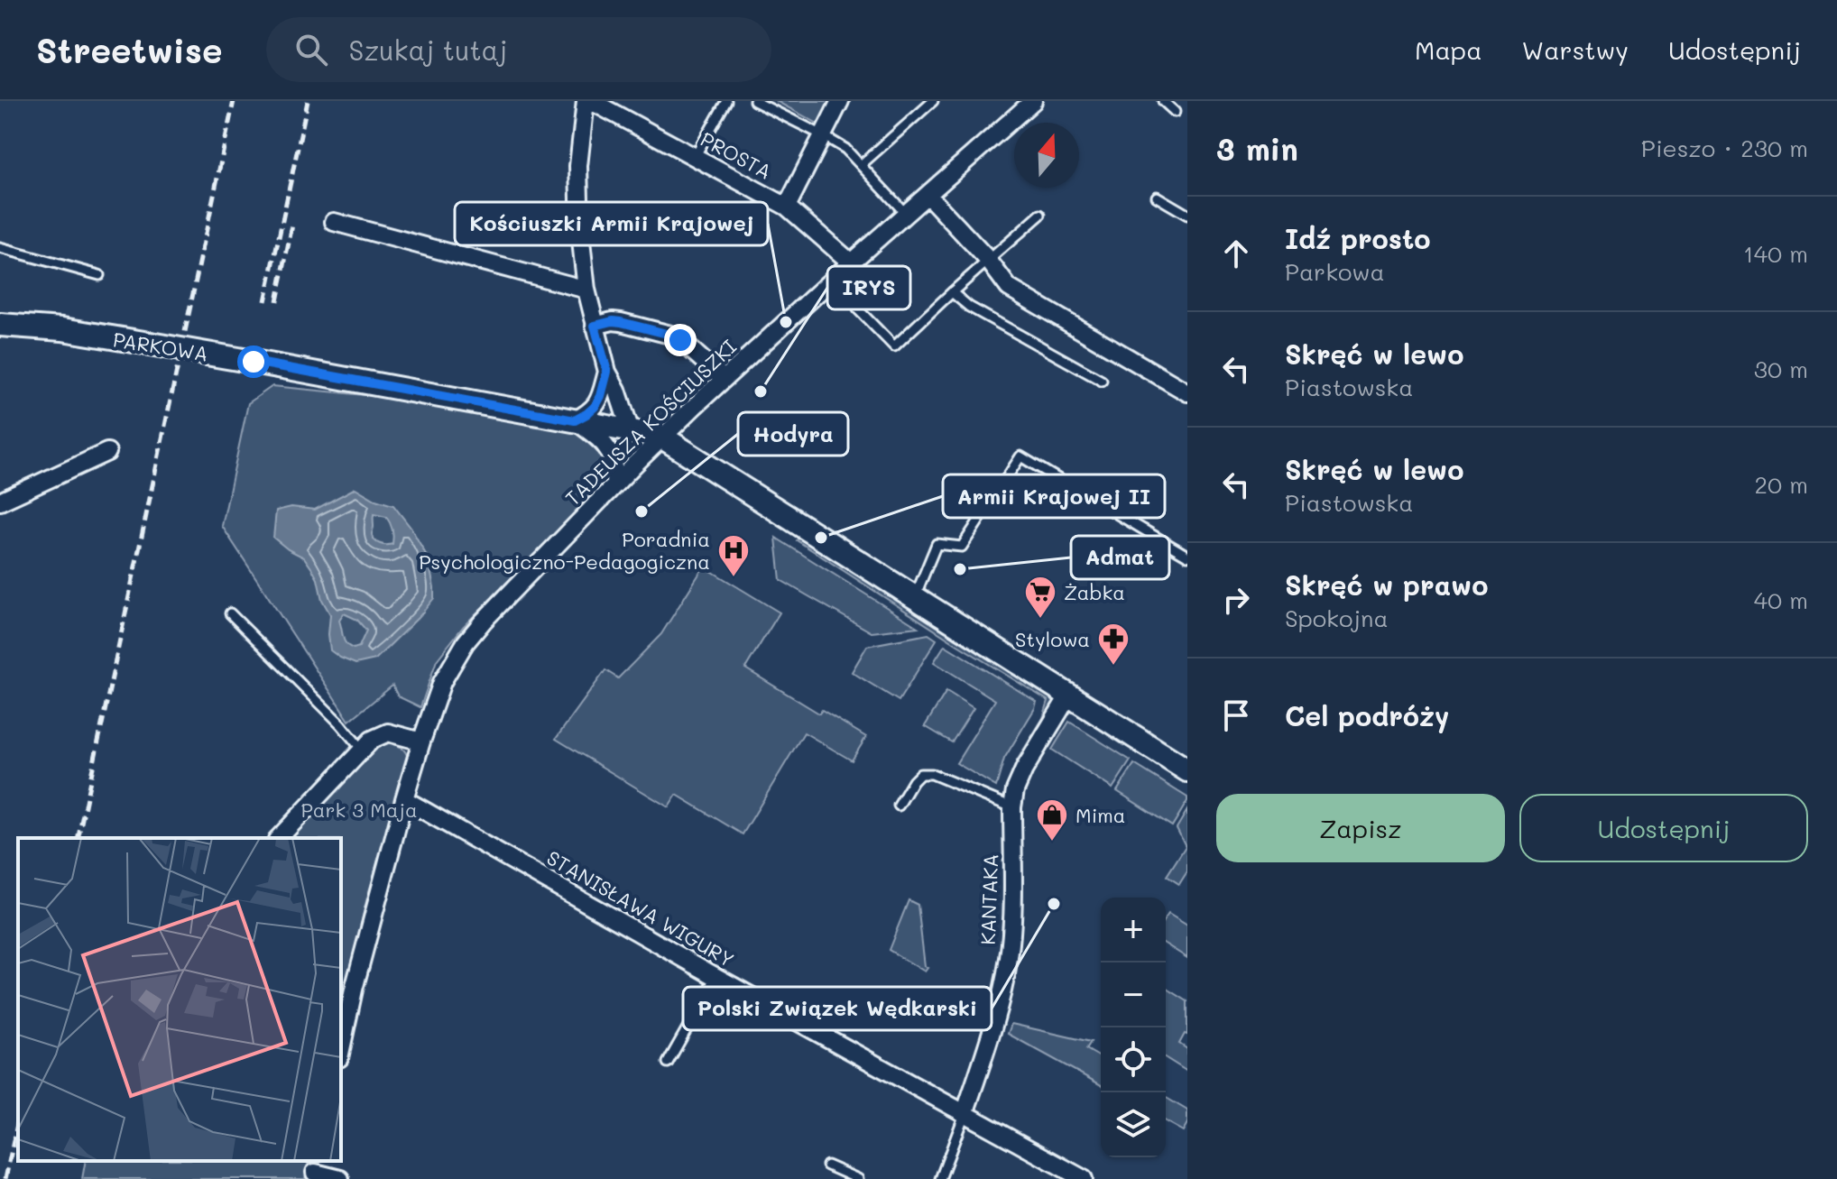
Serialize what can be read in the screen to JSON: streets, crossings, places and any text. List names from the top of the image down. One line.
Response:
{"streets":{"street":["PROSTA","PARKOWA","TADEUSZA KOŚCIUSZKI","KANTAKA","STANISŁAWA WIGURY"]},"crossings":[["PROSTA","TADEUSZA KOŚCIUSZKI"],["PARKOWA","TADEUSZA KOŚCIUSZKI"],["TADEUSZA KOŚCIUSZKI","STANISŁAWA WIGURY"],["KANTAKA","STANISŁAWA WIGURY"]],"parks":["Park 3 Maja"],"places":{"other":["Kościuszki Armii Krajowej","IRYS","Hodyra","Armii Krajowej II","Admat","Polski Związek Wędkarski"],"hospital":["Poradnia Psychologiczno-Pedagogiczna"],"supermarket":["Żabka"],"pharmacy":["Stylowa"],"shop":["Mima"]},"north":"top","page":{"header":"Streetwise","search":"Szukaj tutaj","nav":["Mapa","Warstwy","Udostępnij"],"heading":["3 min","Pieszo · 230 m"],"list":[["Idź prosto","Parkowa","140 m"],["Skręć w lewo","Piastowska","30 m"],["Skręć w lewo","Piastowska","20 m"],["Skręć w prawo","Spokojna","40 m"],"Cel podróży"],"buttons":["Zapisz","Udostępnij"],"map_buttons":["+","−"]}}
